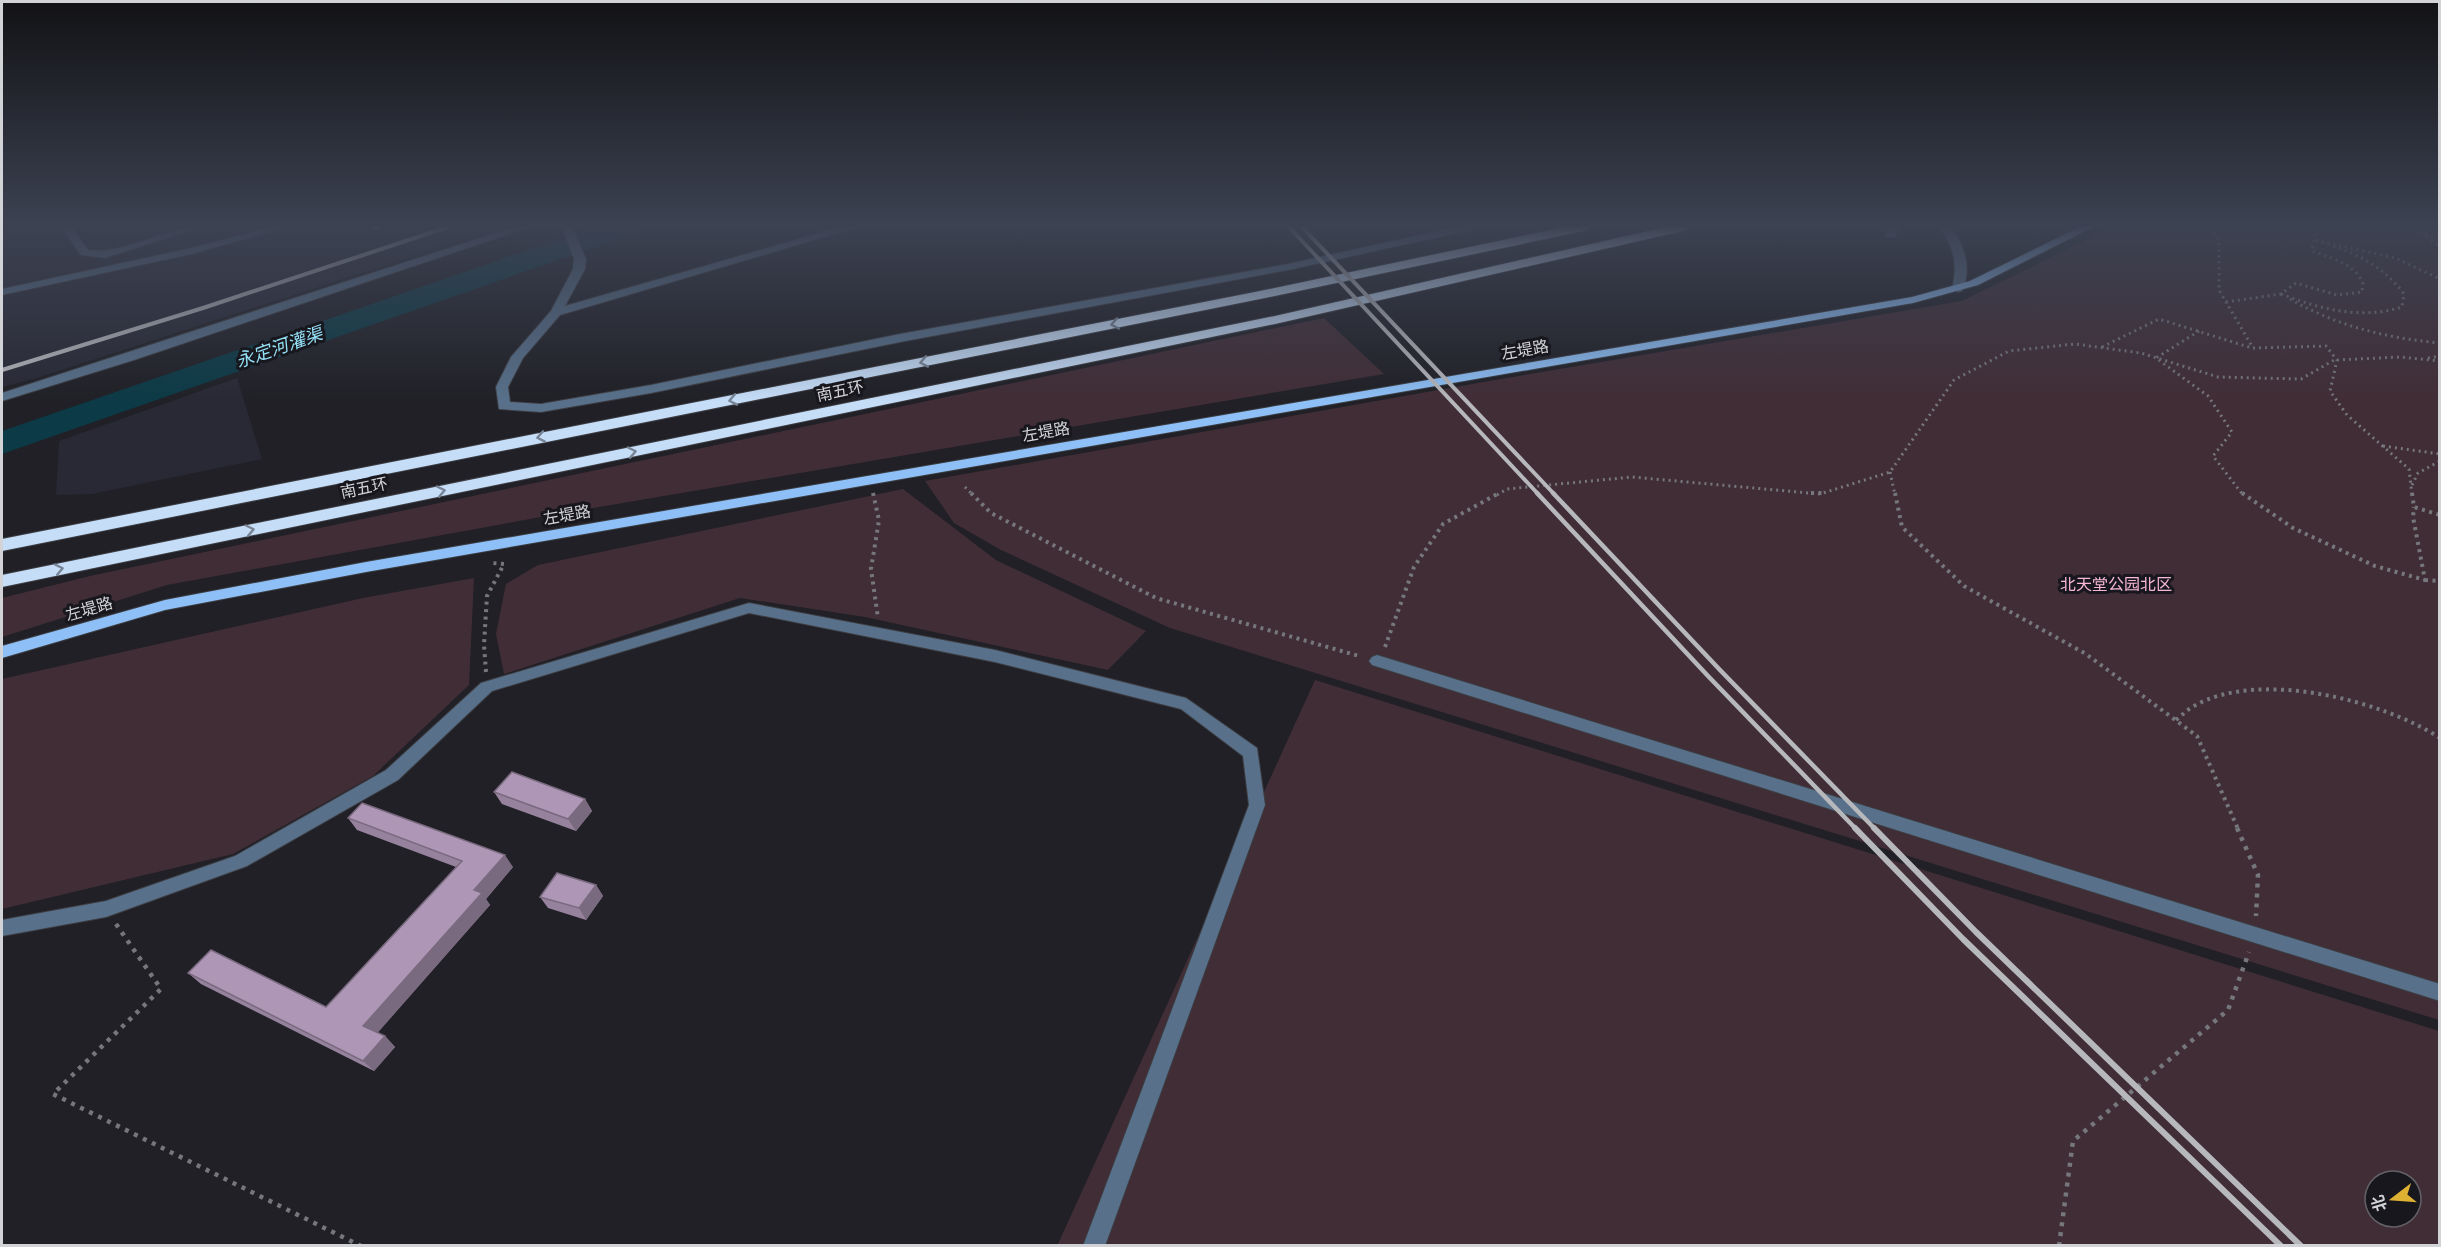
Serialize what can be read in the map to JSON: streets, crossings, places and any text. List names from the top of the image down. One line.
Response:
{"streets":{"highway":["南五环"],"main road":["左堤路"]},"water":["永定河灌渠"],"parks":["北天堂公园北区"],"north":"left"}
